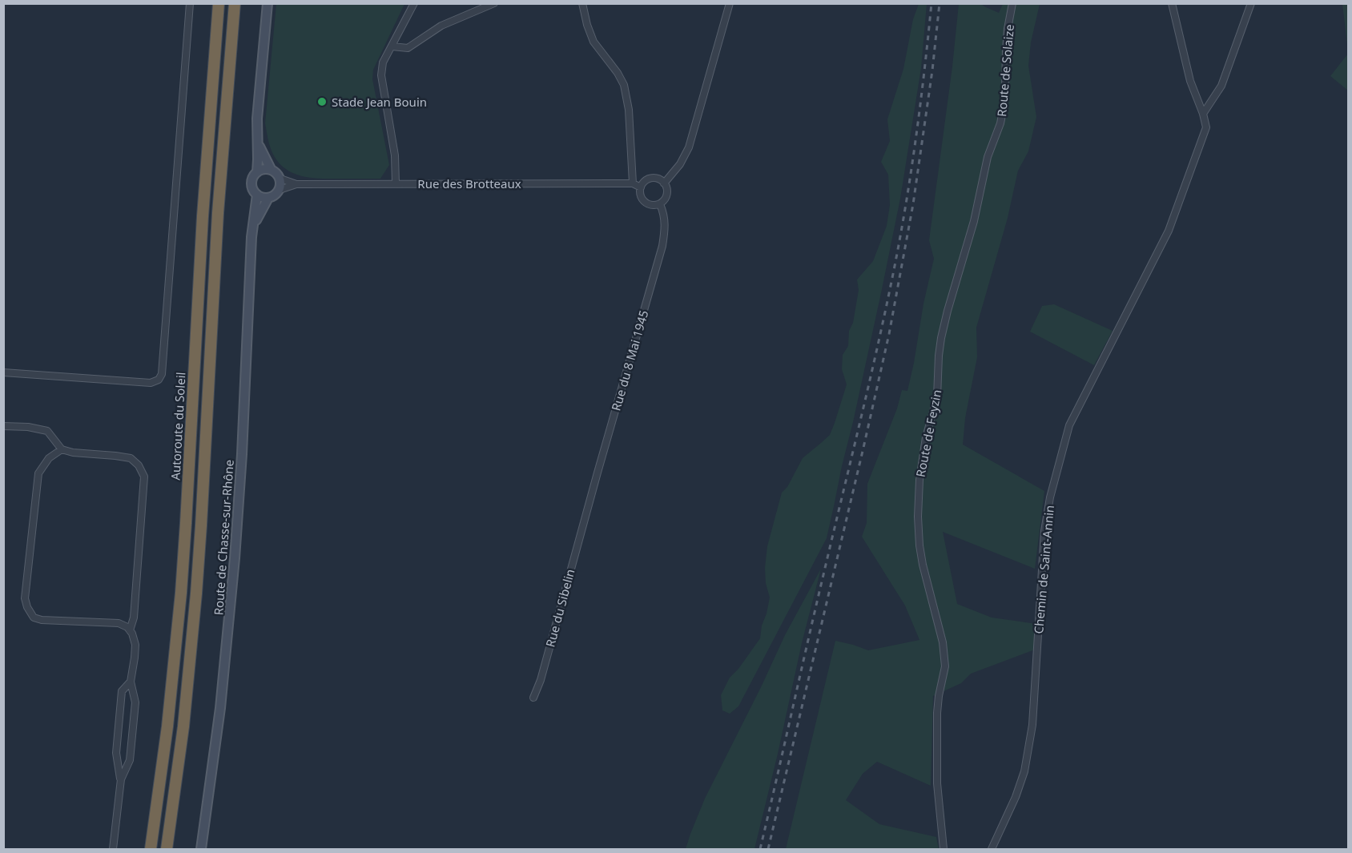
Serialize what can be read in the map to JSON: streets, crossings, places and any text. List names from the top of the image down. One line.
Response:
{"streets":{"highway":["Autoroute du Soleil"],"main road":["Route de Chasse-sur-Rhône"],"street":["Route de Solaize","Rue des Brotteaux","Rue du 8 Mai 1945","Route de Feyzin","Chemin de Saint-Annin","Rue du Sibelin"]},"crossings":[["Route de Solaize","Route de Feyzin"],["Rue des Brotteaux","Rue du 8 Mai 1945"],["Rue des Brotteaux","Route de Chasse-sur-Rhône"],["Rue du 8 Mai 1945","Rue du Sibelin"]],"places":["Stade Jean Bouin"]}
